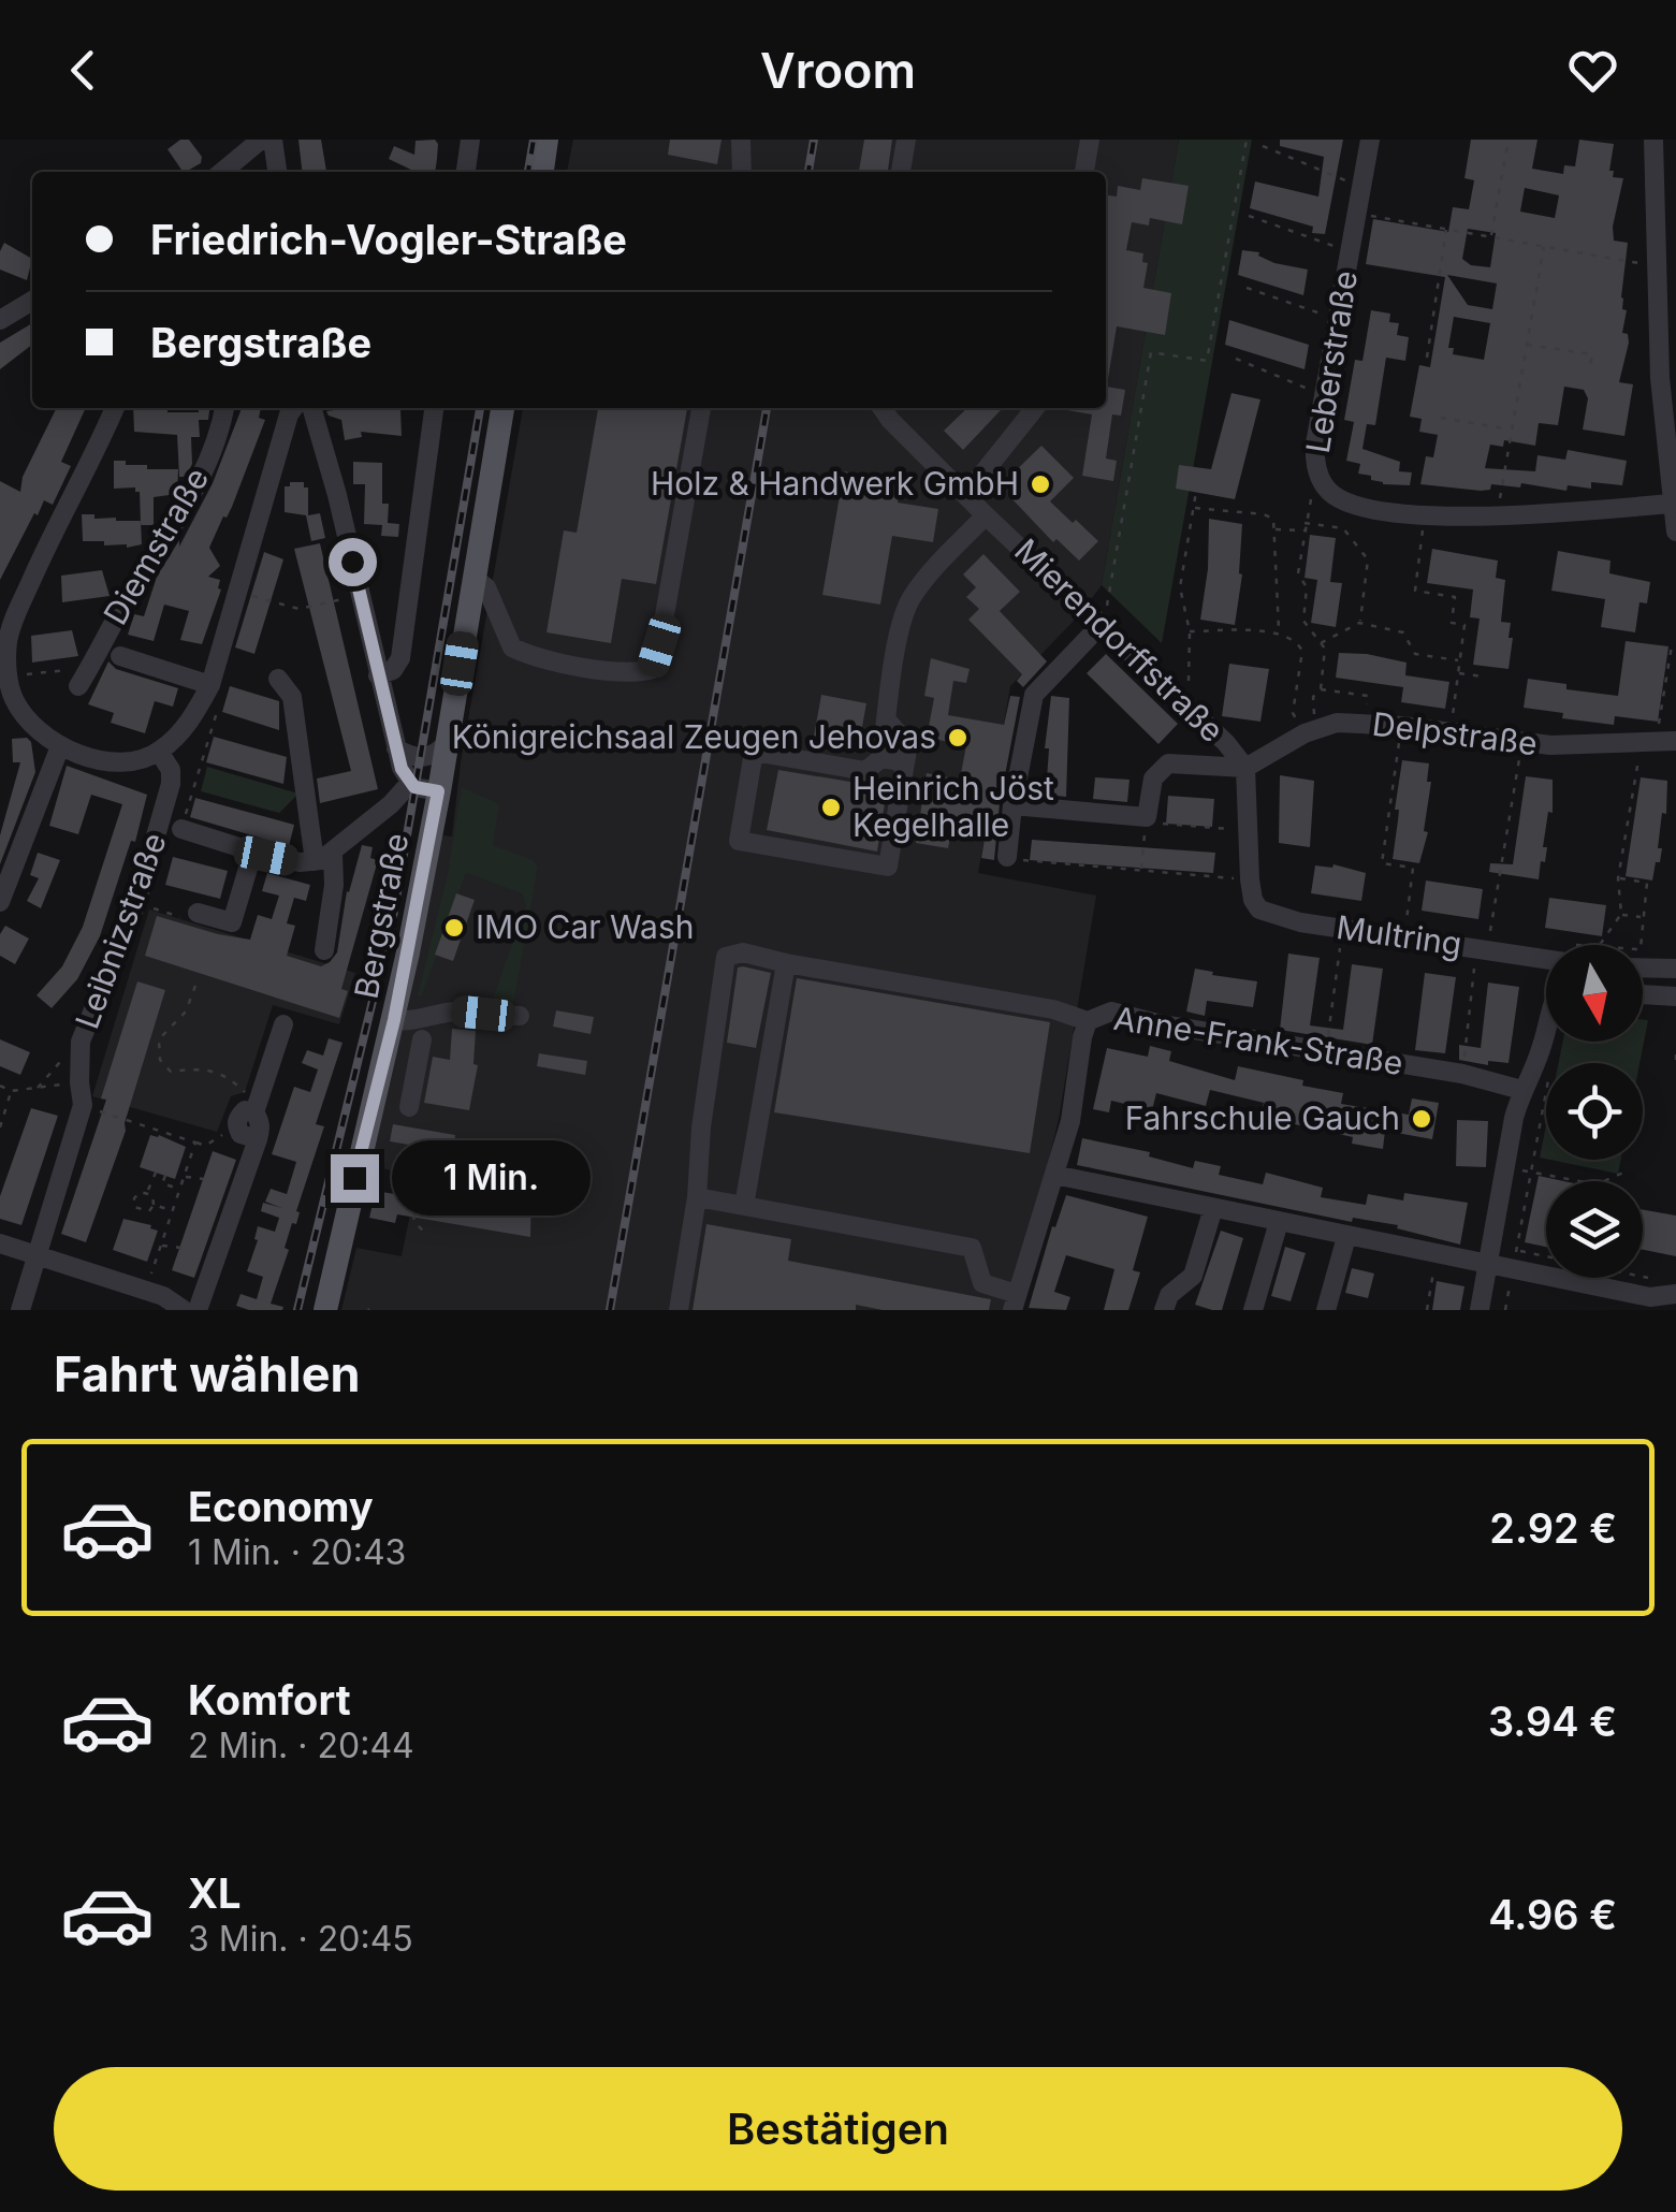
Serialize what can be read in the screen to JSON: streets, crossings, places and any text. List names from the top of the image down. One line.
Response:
{"streets":{"main road":["Bergstraße"],"street":["Leberstraße","Diemstraße","Mierendorffstraße","Delpstraße","Leibnizstraße","Multring","Anne-Frank-Straße"]},"crossings":[["Mierendorffstraße","Delpstraße"],["Mierendorffstraße","Multring"]],"places":["Holz & Handwerk GmbH","Königreichsaal Zeugen Jehovas","Heinrich Jöst Kegelhalle","IMO Car Wash","Fahrschule Gauch"],"north":"bottom","page":{"header":"Vroom","banner":["Friedrich-Vogler-Straße","Bergstraße"],"bubble":"1 Min.","heading":"Fahrt wählen","list":[{"name":"Economy","note":"1 Min. · 20:43","value":"2.92 €"},{"name":"Komfort","note":"2 Min. · 20:44","value":"3.94 €"},{"name":"XL","note":"3 Min. · 20:45","value":"4.96 €"}],"buttons":"Bestätigen"}}
